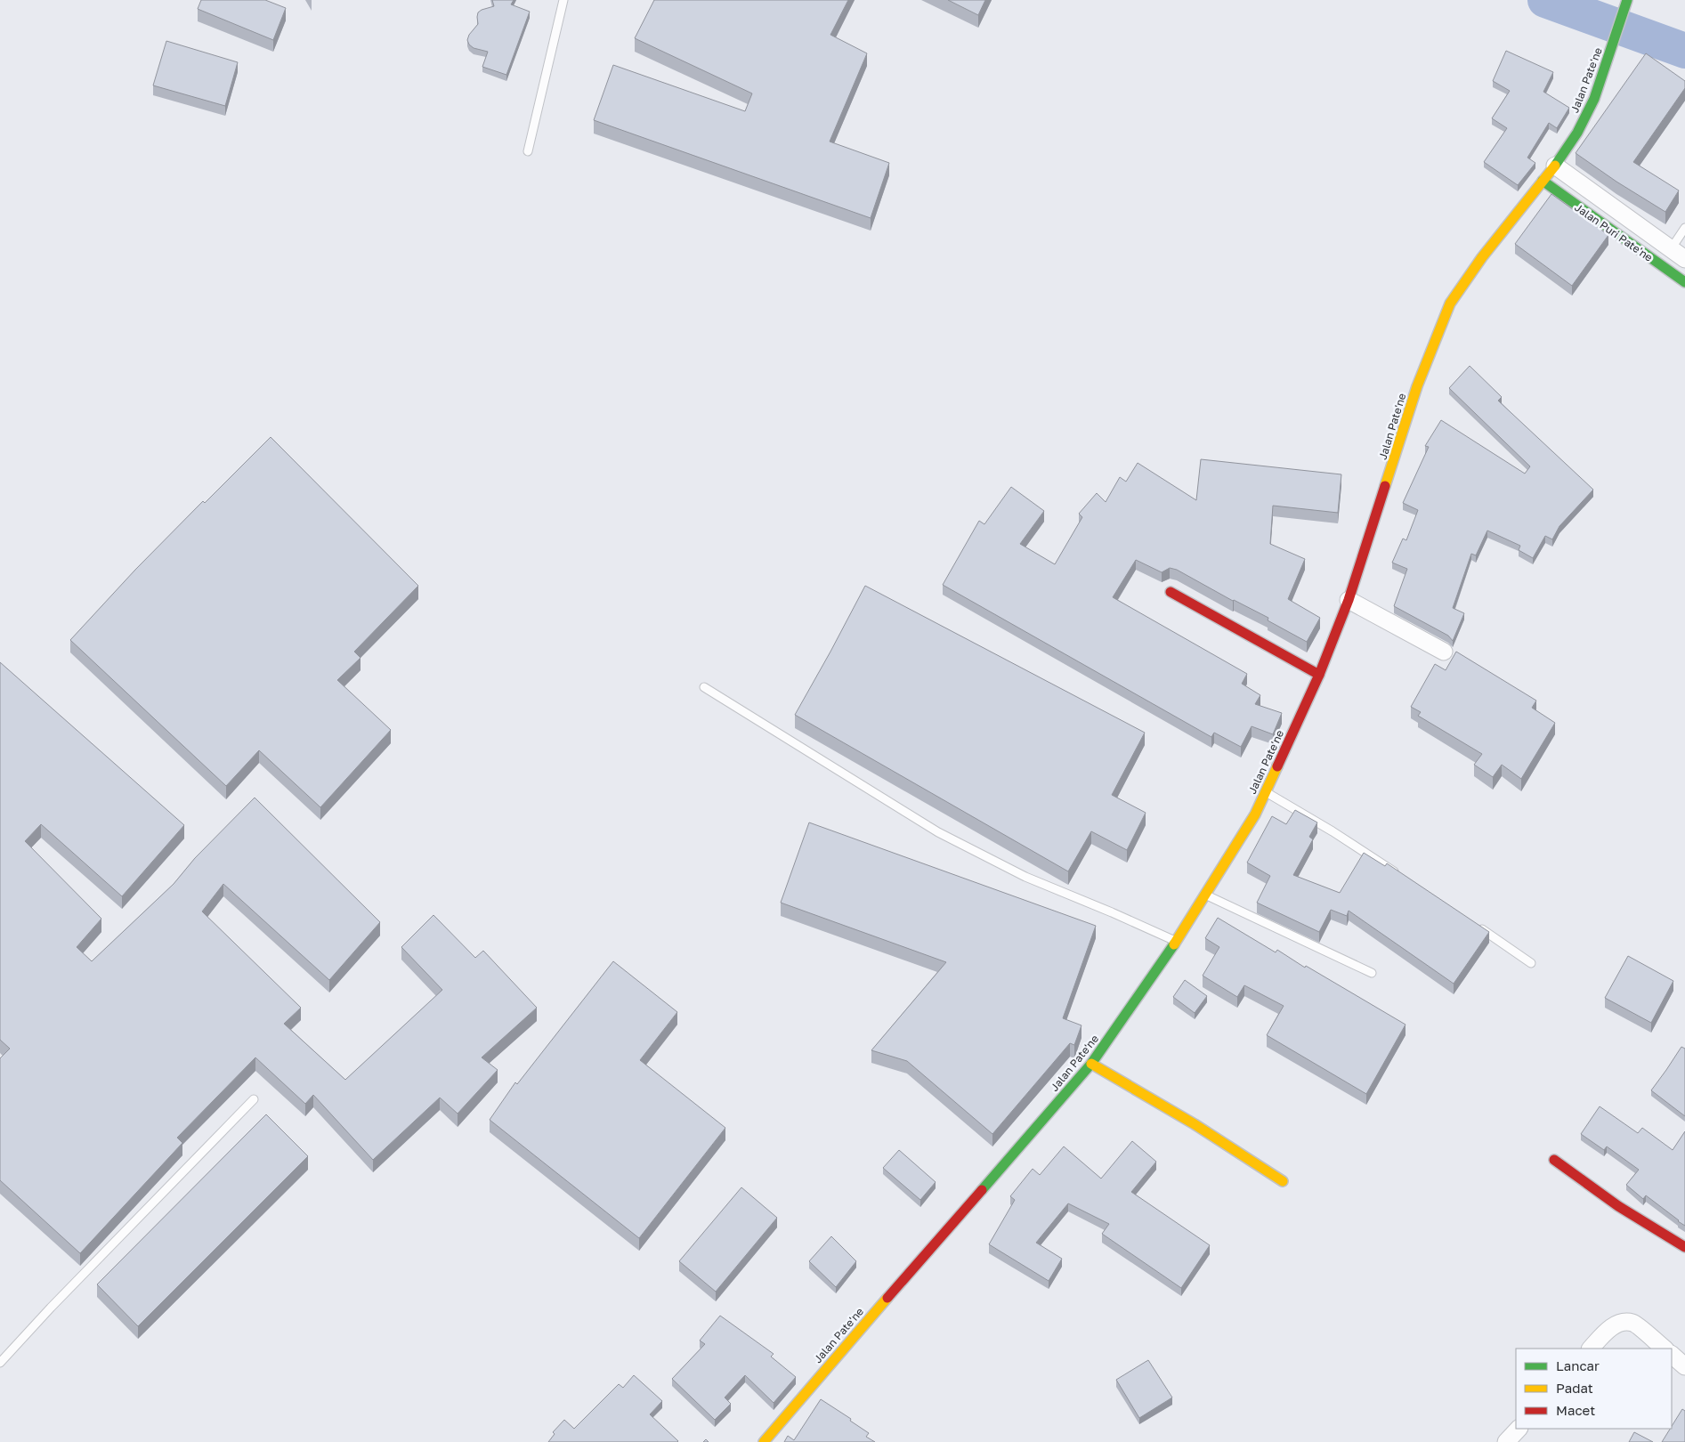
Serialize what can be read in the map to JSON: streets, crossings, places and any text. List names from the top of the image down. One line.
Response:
{"streets":{"street":["Jalan Pate'ne","Jalan Puri Pate'ne"]},"crossings":[["Jalan Pate'ne","Jalan Puri Pate'ne"]],"legend":["Lancar","Padat","Macet"]}
